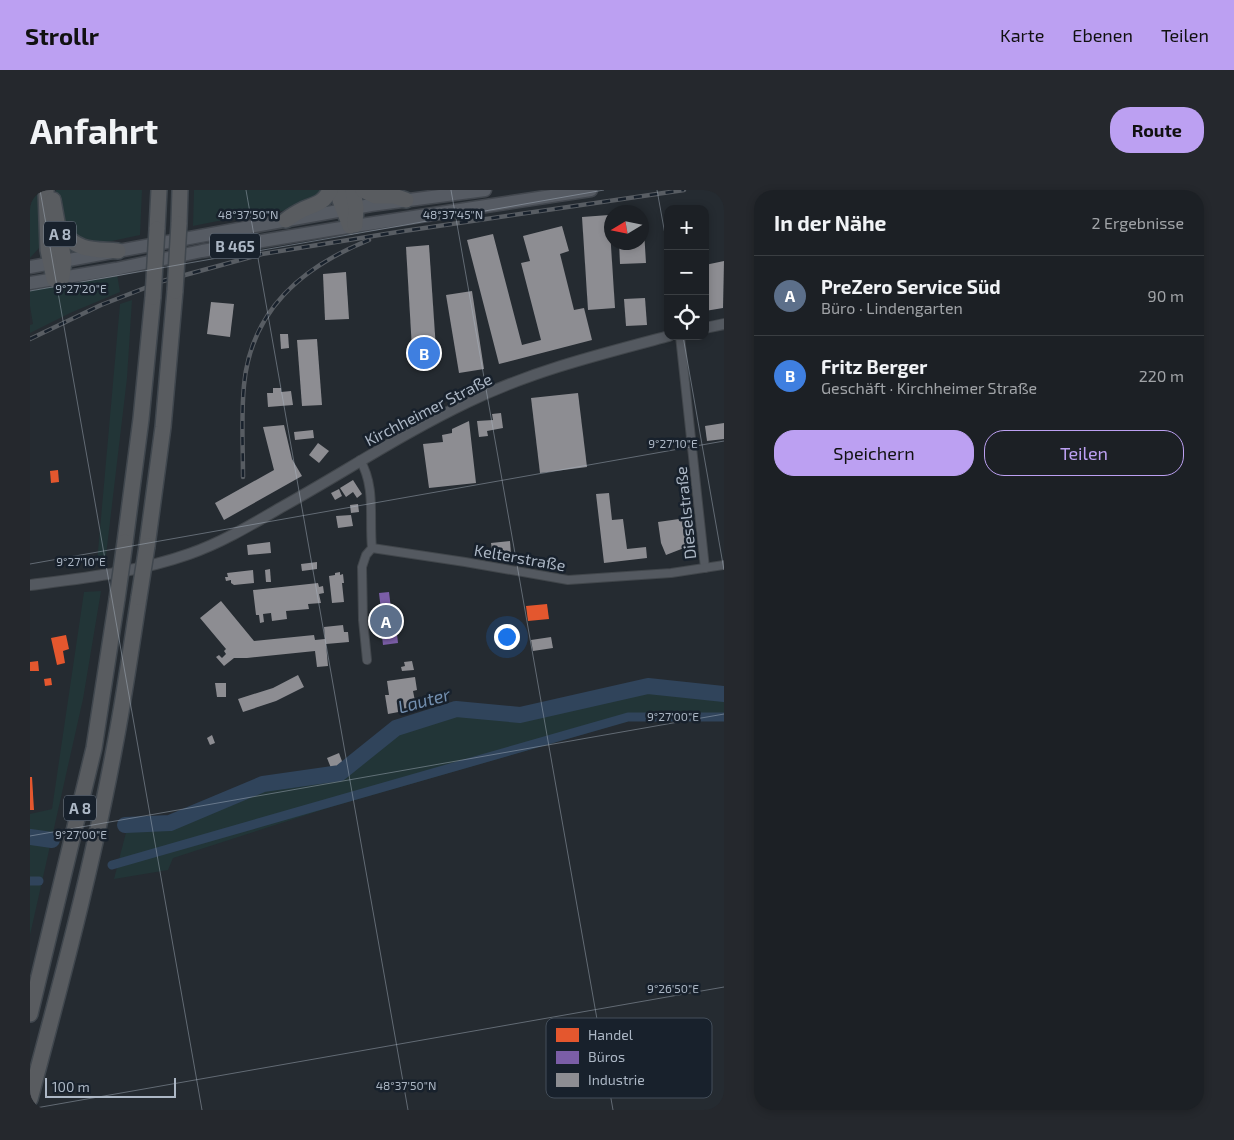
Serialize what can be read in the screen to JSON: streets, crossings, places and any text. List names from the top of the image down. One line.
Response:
{"streets":{"highway":["A 8"],"main road":["B 465"],"street":["Kirchheimer Straße","Dieselstraße","Kelterstraße"]},"crossings":[["A 8","B 465"],["Dieselstraße","Kelterstraße"]],"water":["Lauter"],"legend":["Handel","Büros","Industrie"],"scale_bar":"100 m","north":"left","page":{"header":"Strollr","nav":["Karte","Ebenen","Teilen"],"buttons":["Route",["Speichern","Teilen"]],"title":"Anfahrt","heading":["In der Nähe","2 Ergebnisse"],"map_buttons":["+","−"],"list":[{"mark":"A","name":"PreZero Service Süd","note":"Büro · Lindengarten","value":"90 m"},{"mark":"B","name":"Fritz Berger","note":"Geschäft · Kirchheimer Straße","value":"220 m"}],"pins":["B","A"],"scale":"100 m"},"coordinates":["48°37'50\"N","48°37'45\"N","9°27'20\"E","9°27'10\"E","9°27'00\"E","9°26'50\"E"]}
